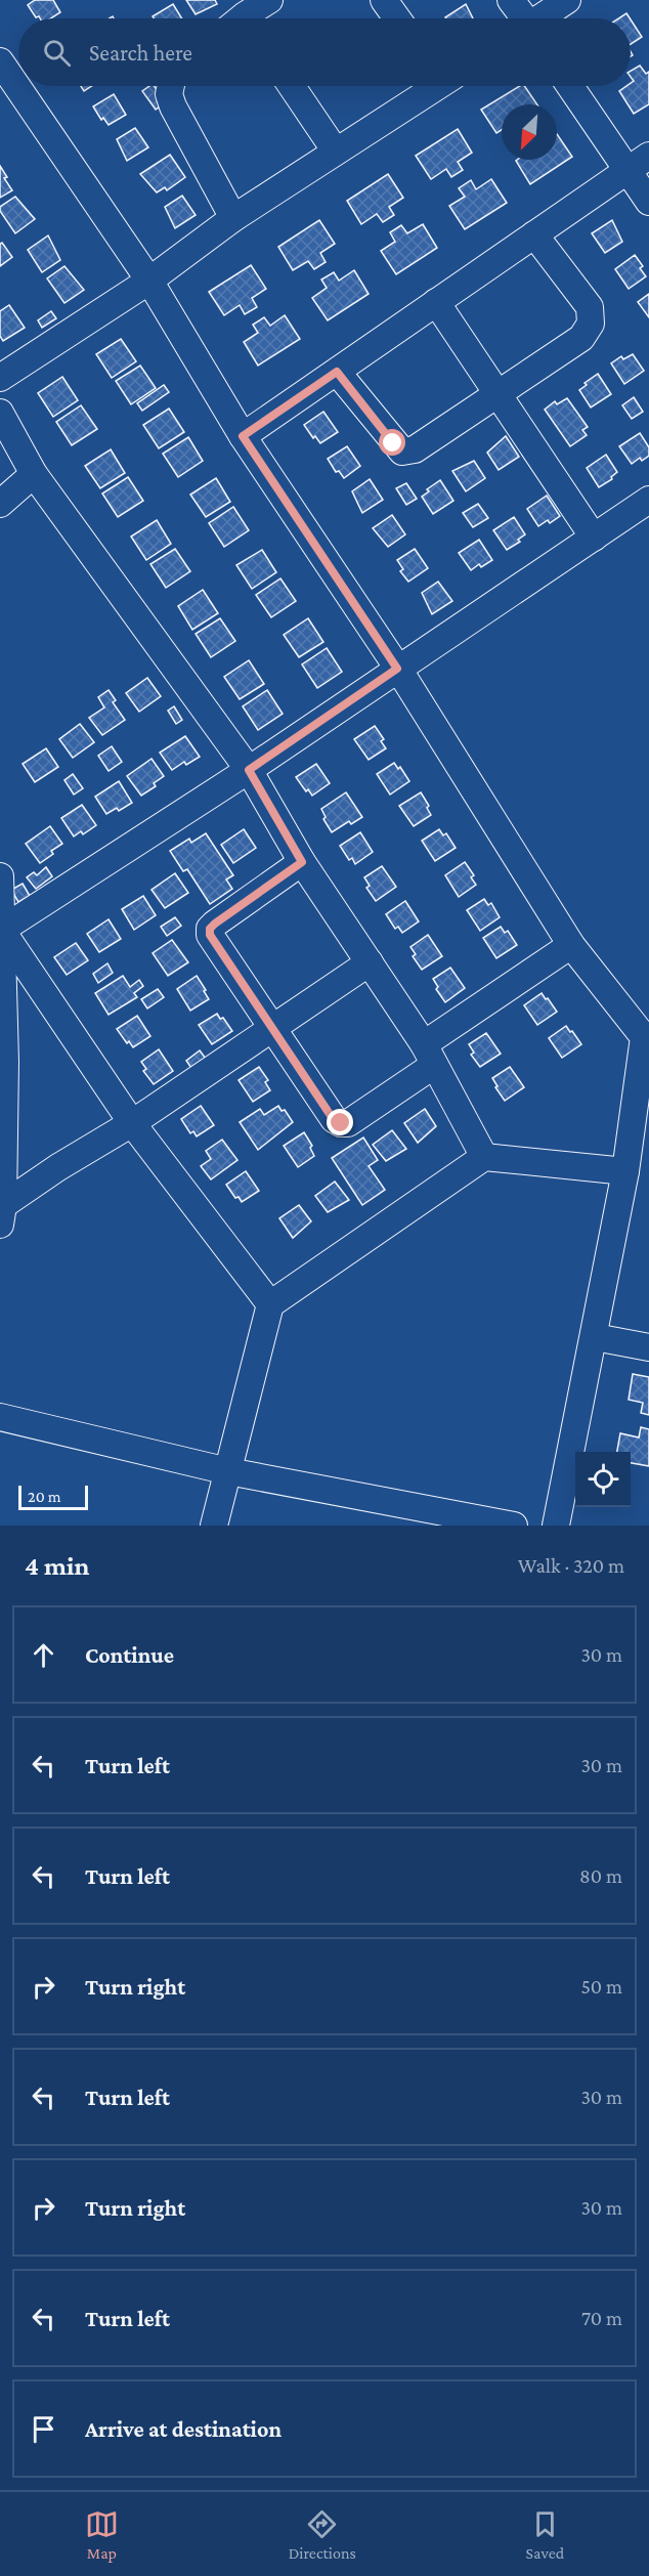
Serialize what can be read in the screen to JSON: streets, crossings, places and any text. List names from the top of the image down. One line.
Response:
{"scale_bar":"20 m","north":"bottom left","page":{"search":"Search here","scale":"20 m","heading":["4 min","Walk · 320 m"],"list":[["Continue","30 m"],["Turn left","30 m"],["Turn left","80 m"],["Turn right","50 m"],["Turn left","30 m"],["Turn right","30 m"],["Turn left","70 m"],"Arrive at destination"],"nav":["Map","Directions","Saved"]}}
